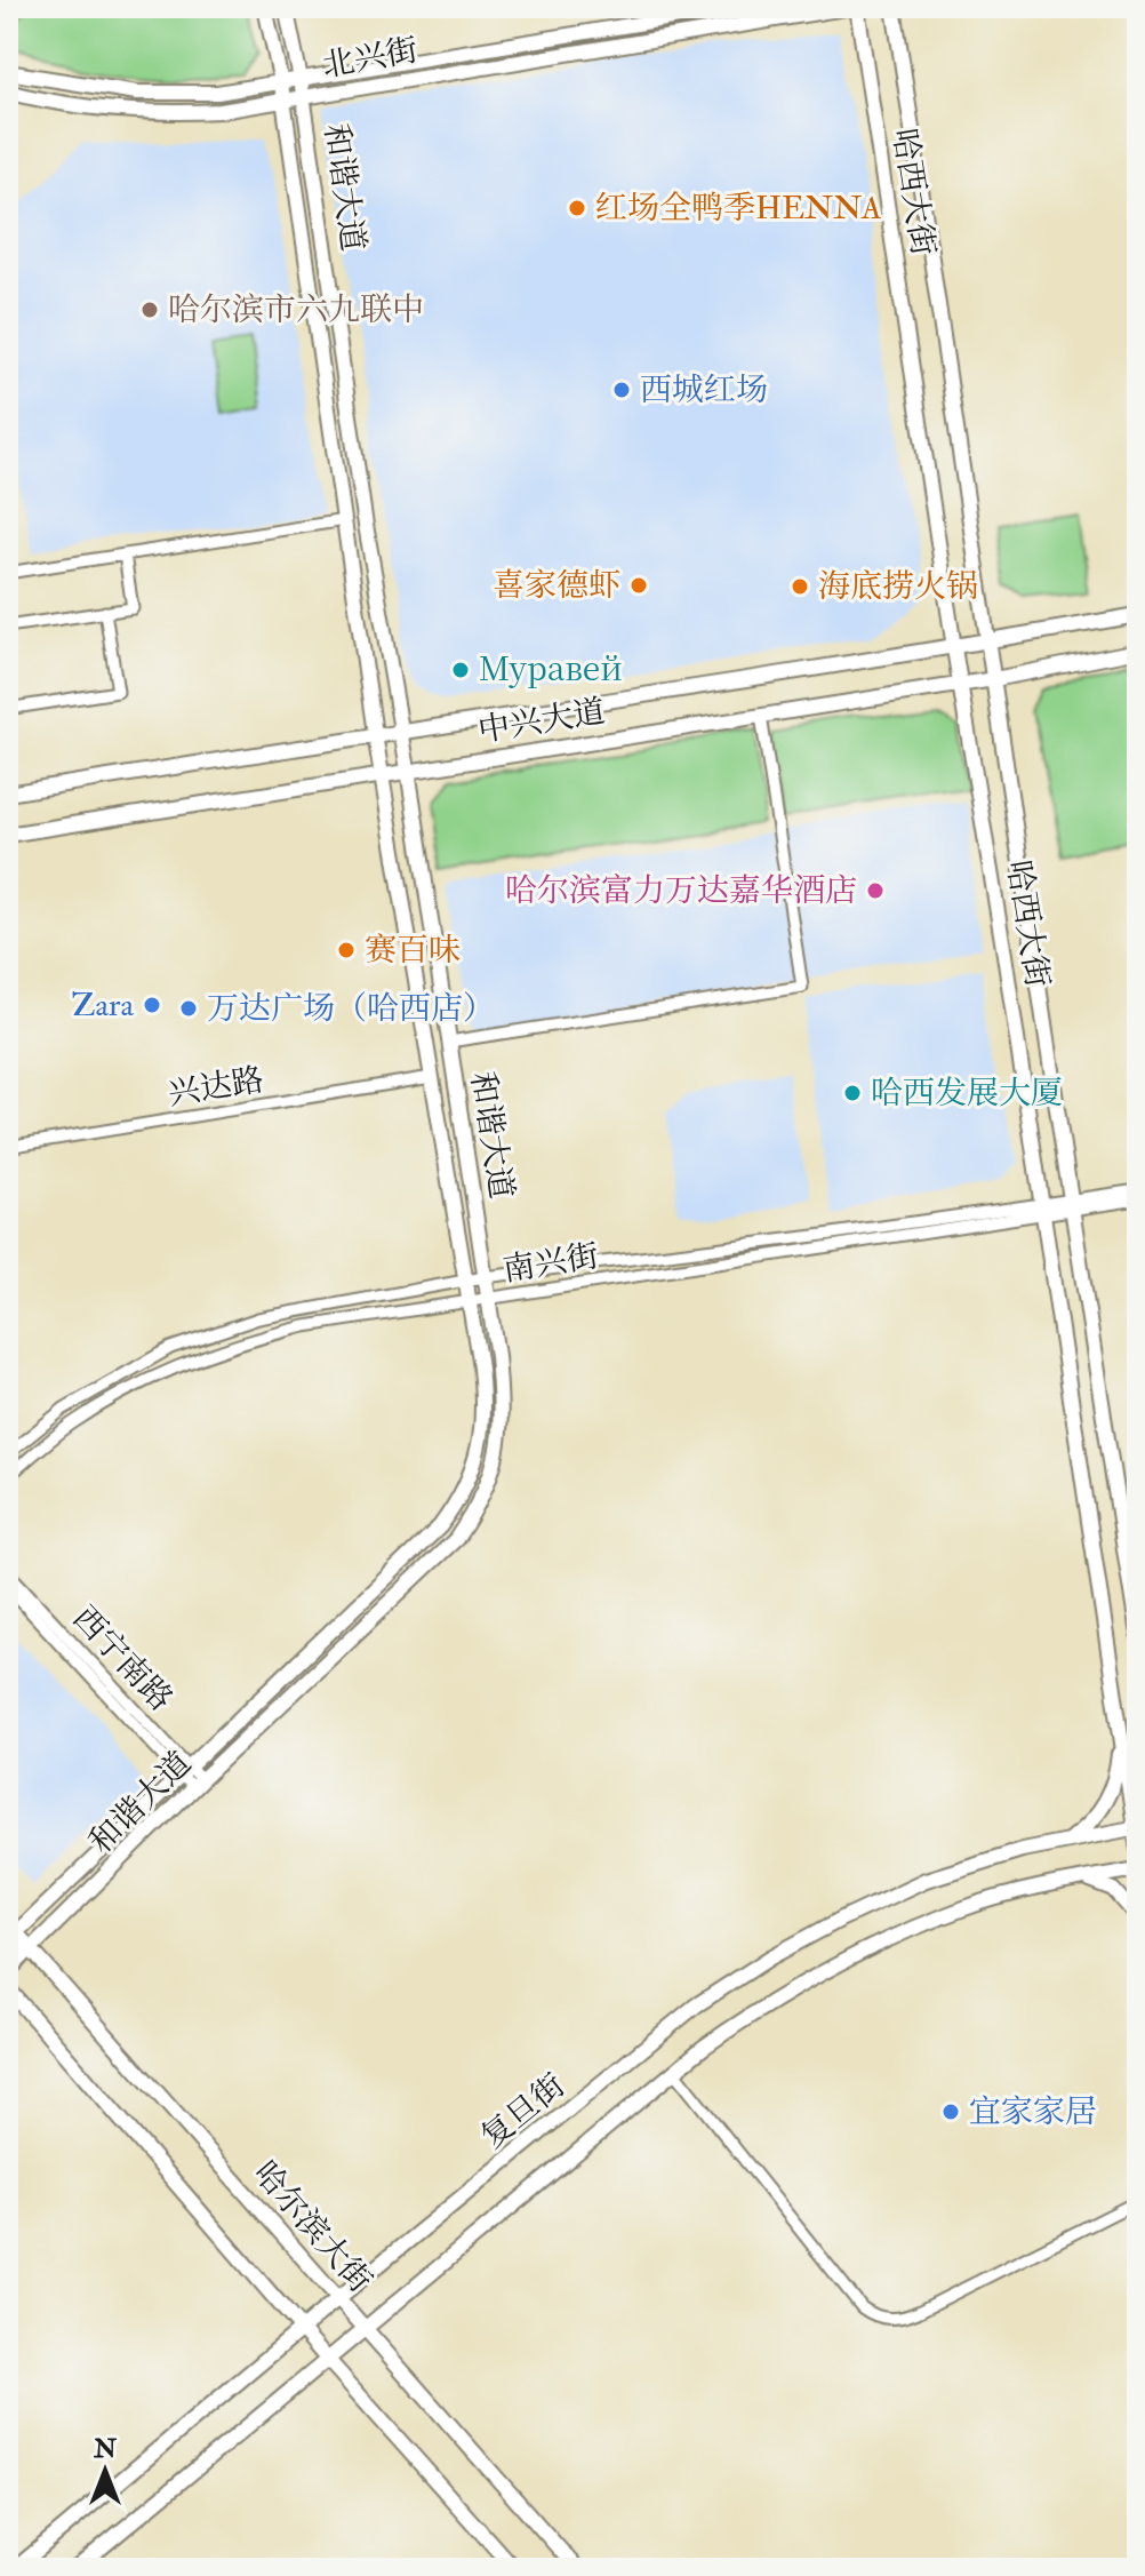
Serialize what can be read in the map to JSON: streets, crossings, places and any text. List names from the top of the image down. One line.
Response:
{"streets":{"main road":["北兴街","和谐大道","哈西大街","中兴大道","复旦街","哈尔滨大街"],"street":["兴达路","南兴街","西宁南路"]},"crossings":[["北兴街","和谐大道"],["北兴街","哈西大街"],["和谐大道","中兴大道"],["和谐大道","兴达路"],["和谐大道","南兴街"],["和谐大道","西宁南路"],["和谐大道","哈尔滨大街"],["哈西大街","中兴大道"],["哈西大街","南兴街"],["哈西大街","复旦街"],["复旦街","哈尔滨大街"]],"places":["红场全鸭季HENNA","哈尔滨市六九联中","西城红场","喜家德虾","海底捞火锅","Муравей","哈尔滨富力万达嘉华酒店","赛百味","Zara","万达广场（哈西店）","哈西发展大厦","宜家家居"],"north":"top"}
